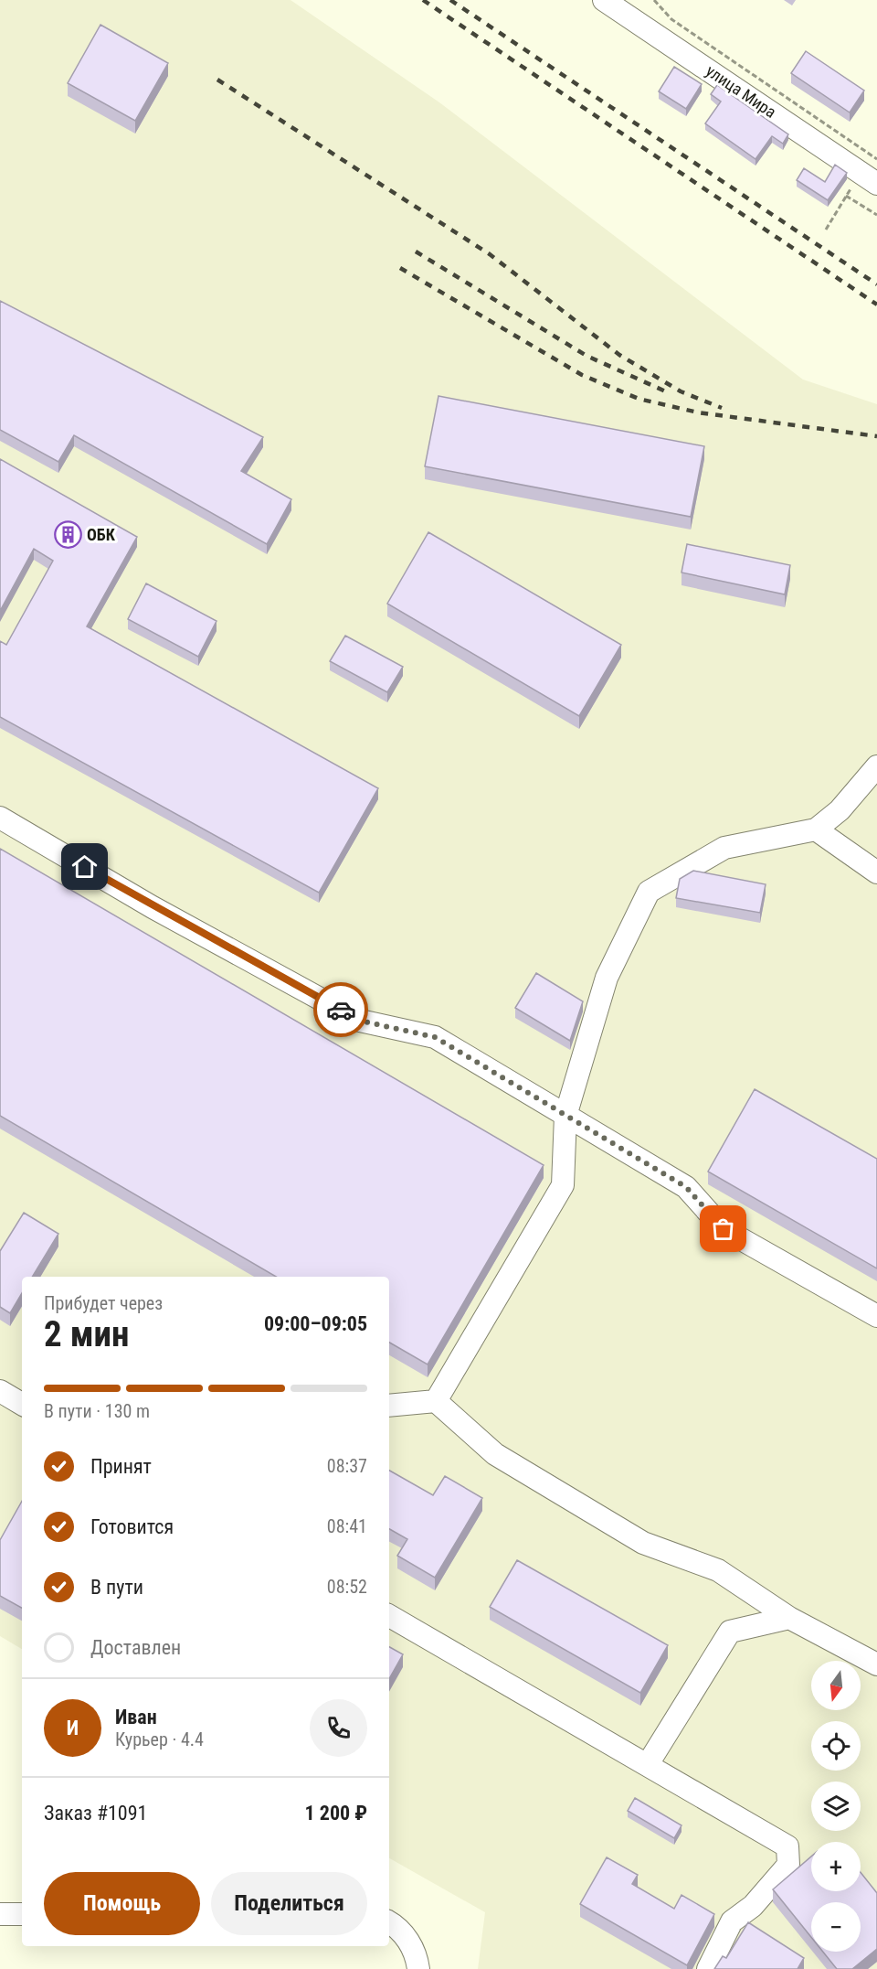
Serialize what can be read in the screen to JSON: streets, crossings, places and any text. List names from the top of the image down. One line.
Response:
{"streets":{"street":["улица Мира"]},"places":{"building":["ОБК"]},"north":"bottom","page":{"heading":["2 мин","Прибудет через","09:00–09:05"],"panel":["Иван","Курьер · 4.4","Заказ #1091","1 200 ₽"],"bar":"В пути · 130 m","list":[["Принят","08:37"],["Готовится","08:41"],["В пути","08:52"],"Доставлен"],"map_buttons":["+","−"],"round":"И","buttons":["Помощь","Поделиться"]}}
